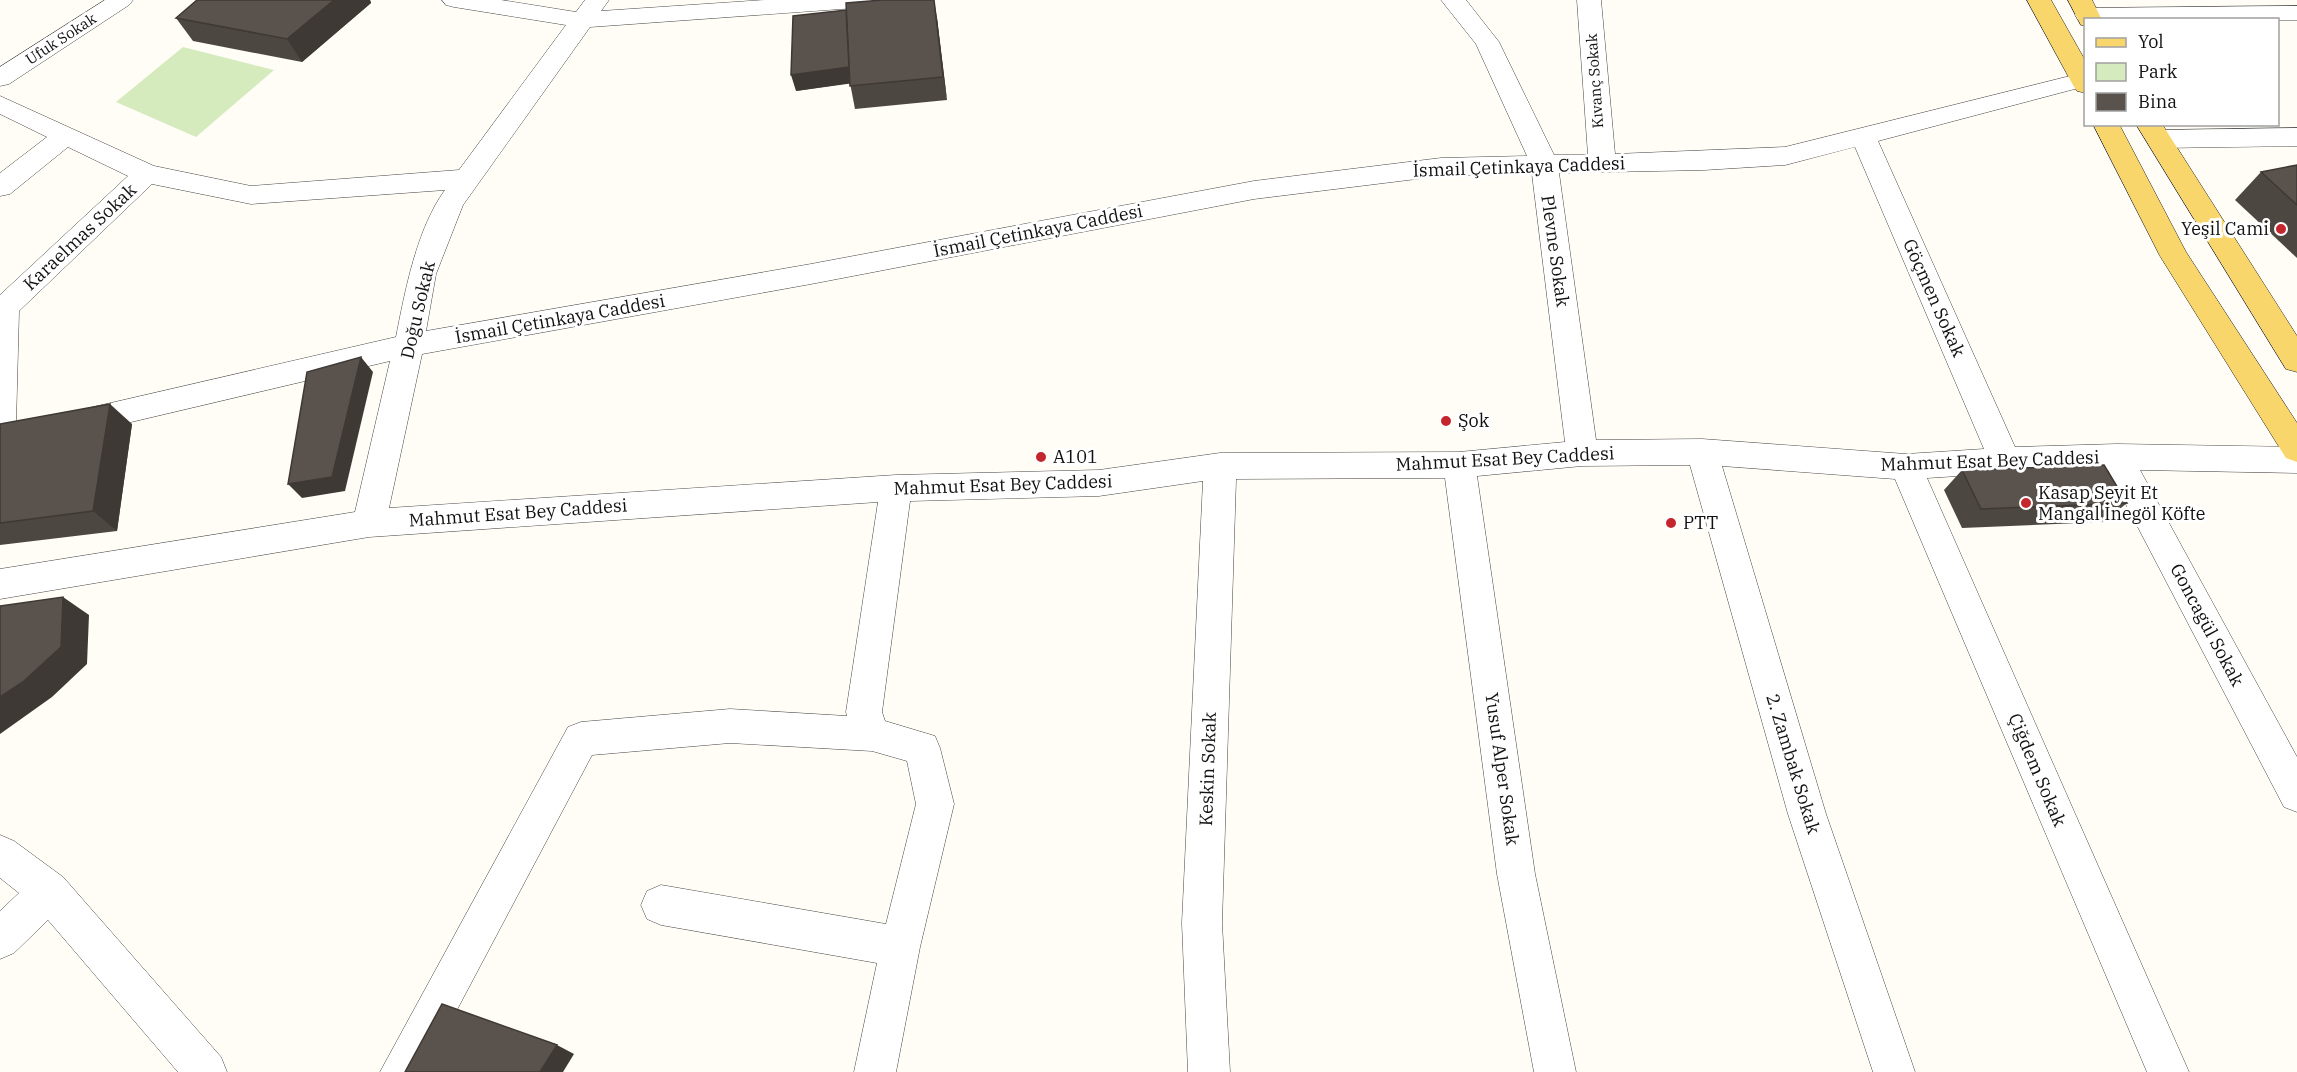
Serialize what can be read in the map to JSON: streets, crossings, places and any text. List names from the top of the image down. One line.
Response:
{"streets":{"street":["Ufuk Sokak","Kıvanç Sokak","İsmail Çetinkaya Caddesi","Karaelmas Sokak","Plevne Sokak","Göçmen Sokak","Doğu Sokak","Mahmut Esat Bey Caddesi","Goncagül Sokak","2. Zambak Sokak","Keskin Sokak","Yusuf Alper Sokak","Çiğdem Sokak"]},"crossings":[["Kıvanç Sokak","İsmail Çetinkaya Caddesi"],["İsmail Çetinkaya Caddesi","Karaelmas Sokak"],["İsmail Çetinkaya Caddesi","Plevne Sokak"],["İsmail Çetinkaya Caddesi","Göçmen Sokak"],["İsmail Çetinkaya Caddesi","Doğu Sokak"],["Plevne Sokak","Mahmut Esat Bey Caddesi"],["Göçmen Sokak","Mahmut Esat Bey Caddesi"],["Doğu Sokak","Mahmut Esat Bey Caddesi"],["Mahmut Esat Bey Caddesi","Goncagül Sokak"],["Mahmut Esat Bey Caddesi","2. Zambak Sokak"],["Mahmut Esat Bey Caddesi","Keskin Sokak"],["Mahmut Esat Bey Caddesi","Yusuf Alper Sokak"],["Mahmut Esat Bey Caddesi","Çiğdem Sokak"]],"places":["Yeşil Cami","Şok","A101","Kasap Seyit Et Mangal İnegöl Köfte","PTT"],"legend":["Yol","Park","Bina"]}
